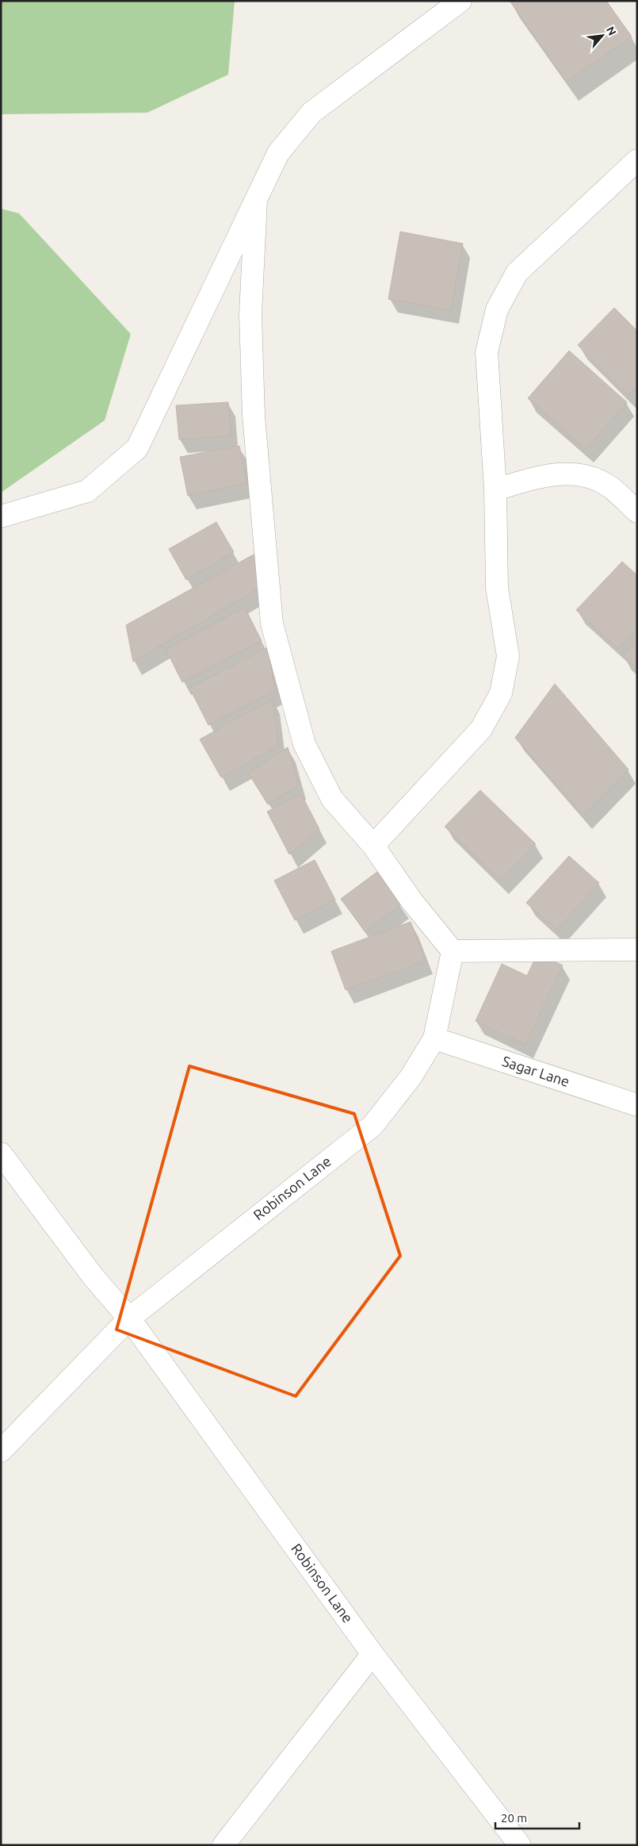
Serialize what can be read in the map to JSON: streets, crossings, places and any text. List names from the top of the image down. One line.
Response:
{"streets":{"street":["Sagar Lane","Robinson Lane"]},"crossings":[["Sagar Lane","Robinson Lane"]],"scale_bar":"20 m","north":"top right"}
